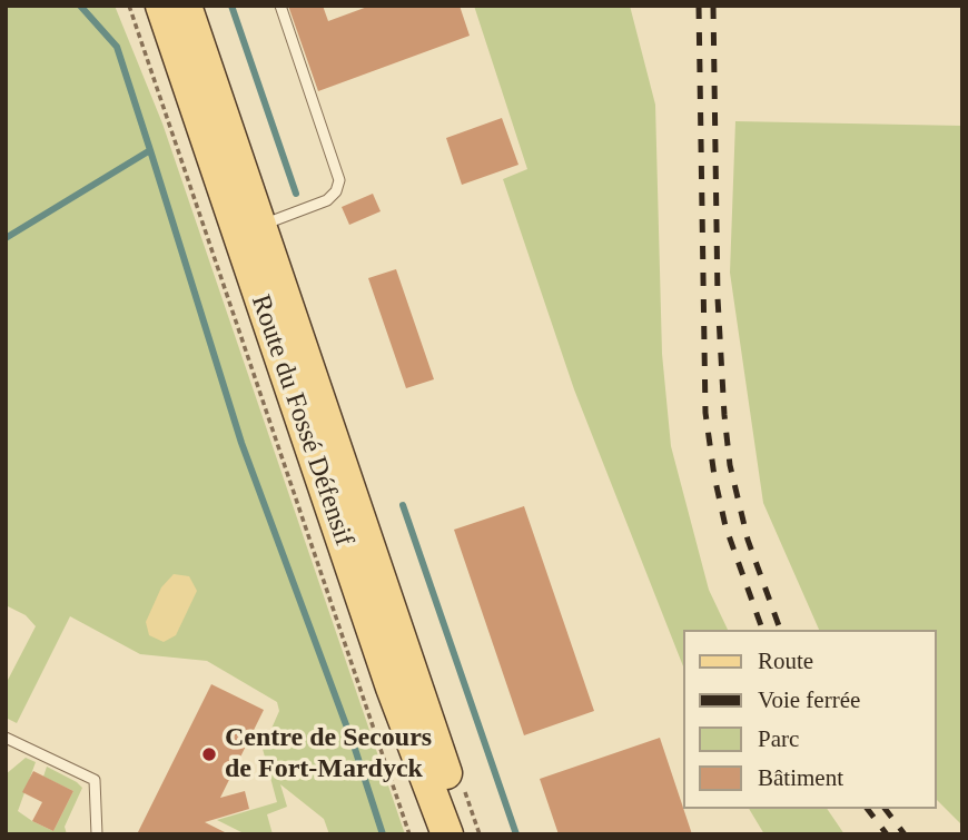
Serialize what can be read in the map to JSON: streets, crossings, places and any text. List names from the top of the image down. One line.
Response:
{"streets":{"main road":["Route du Fossé Défensif"]},"places":["Centre de Secours de Fort-Mardyck"],"legend":["Route","Voie ferrée","Parc","Bâtiment"]}
